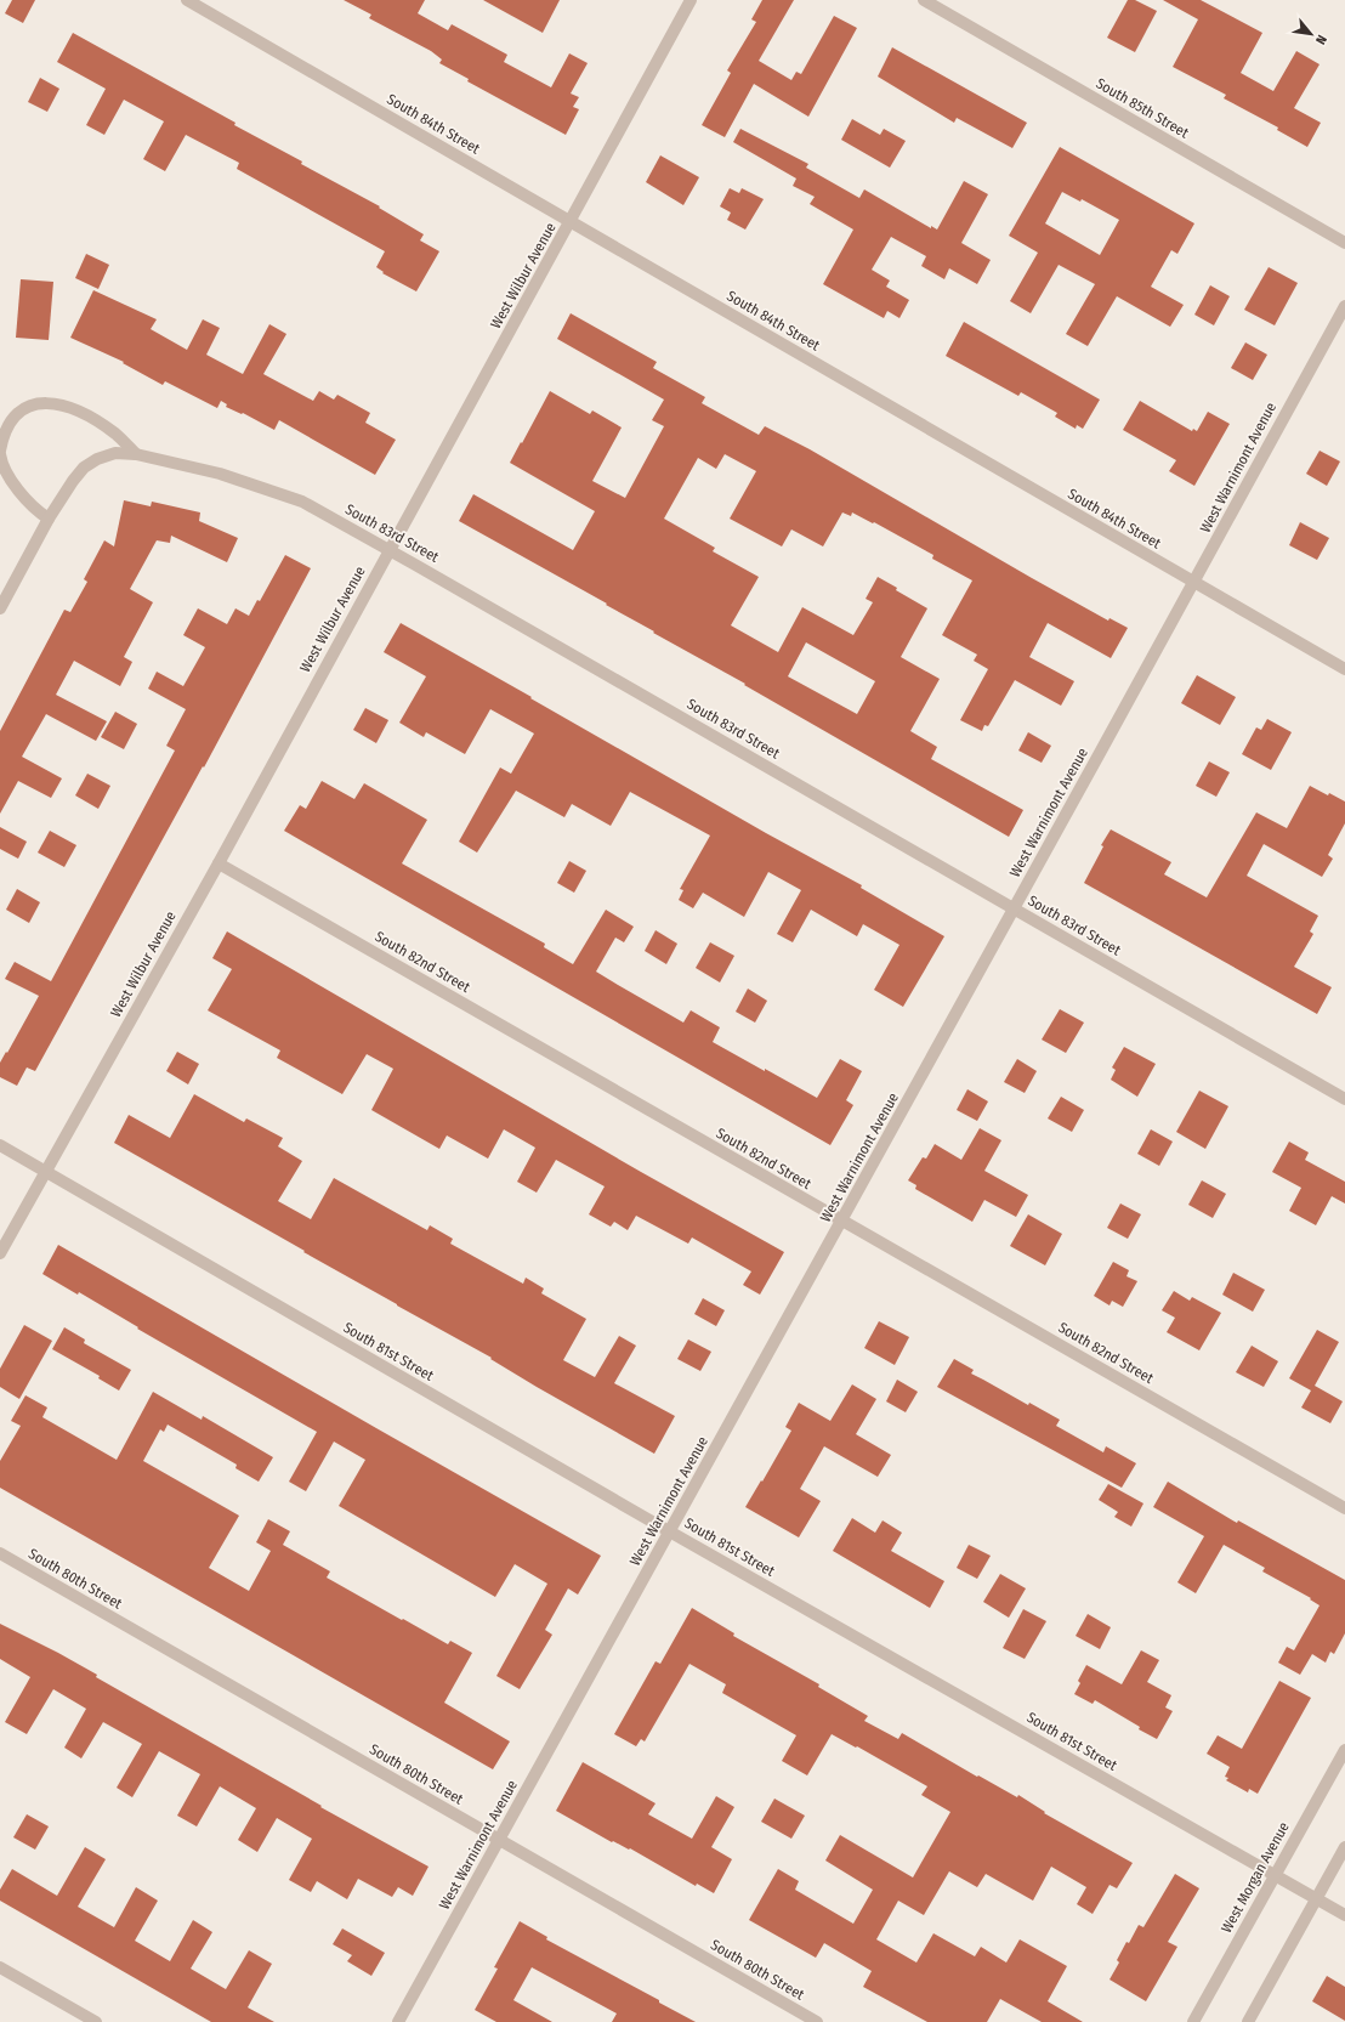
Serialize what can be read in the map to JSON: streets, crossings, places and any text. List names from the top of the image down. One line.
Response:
{"streets":{"street":["South 85th Street","South 84th Street","West Wilbur Avenue","West Warnimont Avenue","South 83rd Street","South 82nd Street","South 81st Street","South 80th Street","West Morgan Avenue"]},"crossings":[["South 84th Street","West Wilbur Avenue"],["South 84th Street","West Warnimont Avenue"],["West Wilbur Avenue","South 83rd Street"],["West Wilbur Avenue","South 82nd Street"],["West Wilbur Avenue","South 81st Street"],["West Warnimont Avenue","South 83rd Street"],["West Warnimont Avenue","South 82nd Street"],["West Warnimont Avenue","South 81st Street"],["West Warnimont Avenue","South 80th Street"],["South 81st Street","West Morgan Avenue"]],"north":"bottom right"}
